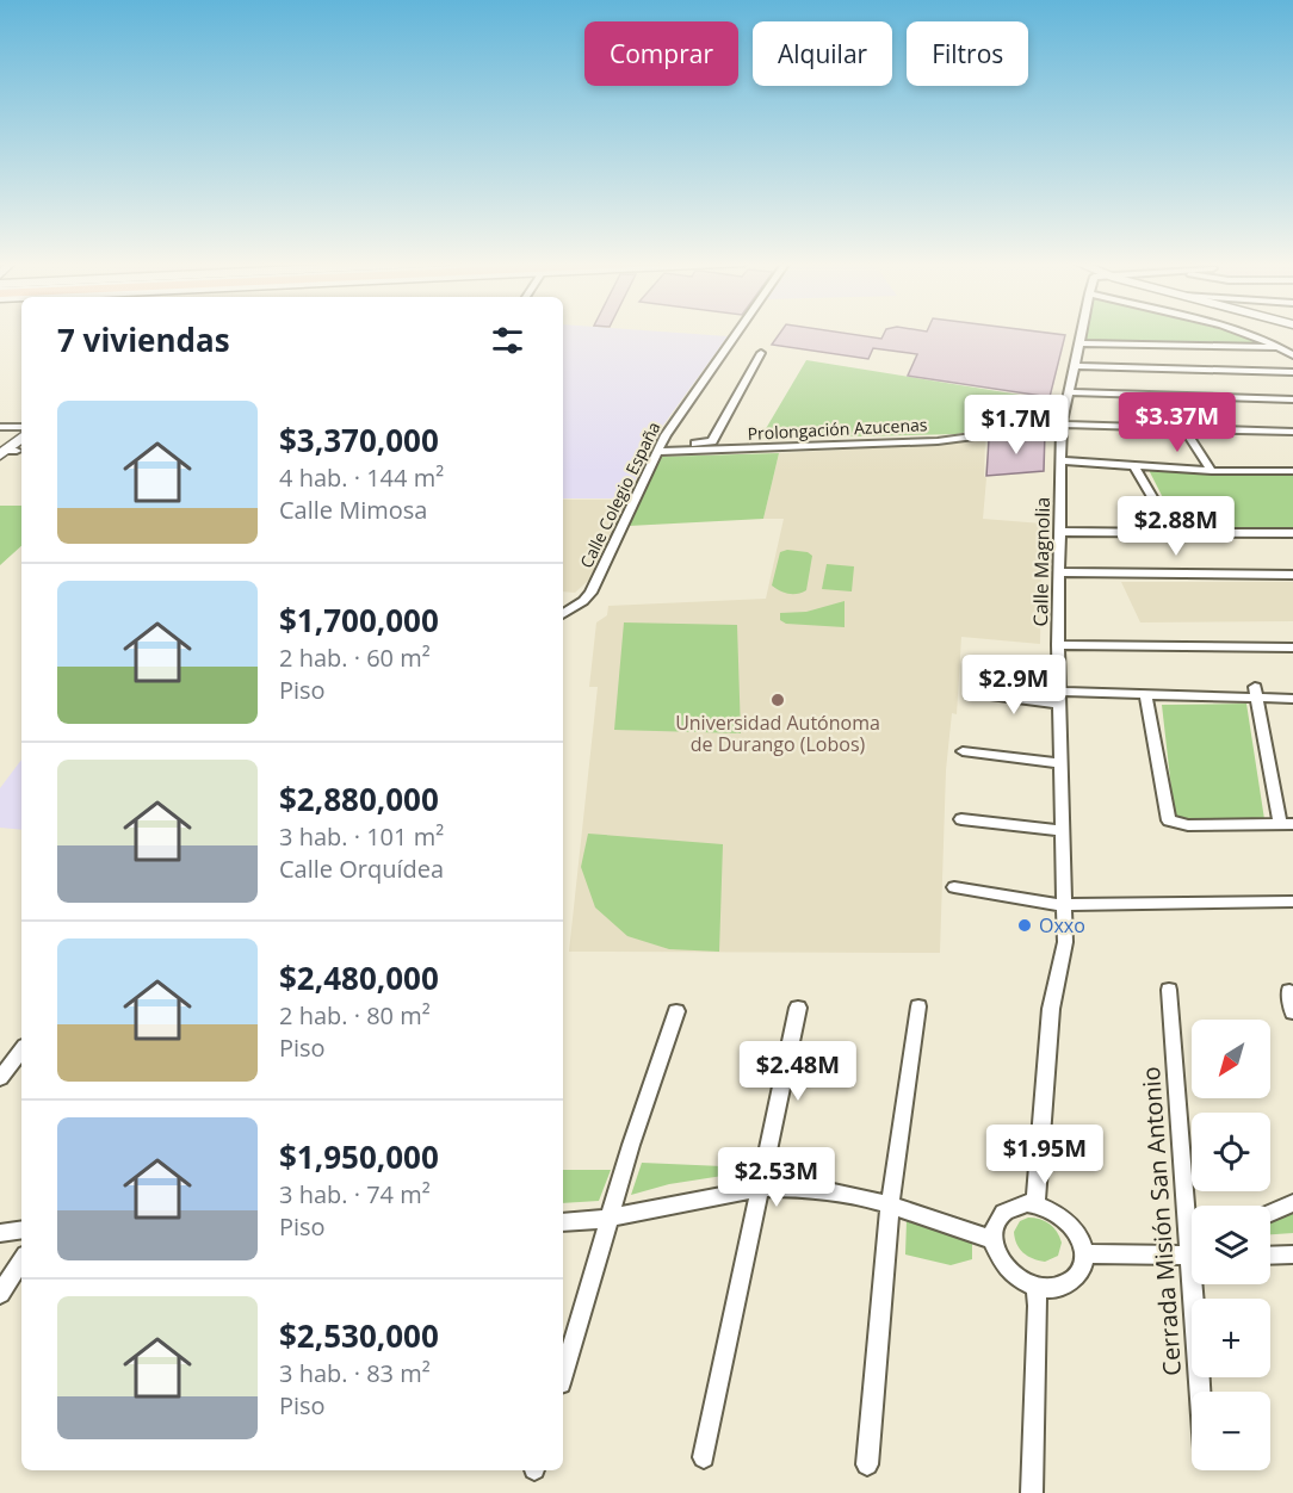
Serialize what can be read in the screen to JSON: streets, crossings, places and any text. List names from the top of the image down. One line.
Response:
{"streets":{"street":["Prolongación Azucenas","Calle Colegio España","Calle Magnolia","Cerrada Misión San Antonio"]},"crossings":[["Prolongación Azucenas","Calle Colegio España"],["Prolongación Azucenas","Calle Magnolia"]],"places":["Universidad Autónoma de Durango (Lobos)","Oxxo"],"north":"bottom left","page":{"chip":["Comprar","Alquilar","Filtros"],"heading":"7 viviendas","list":[{"name":"$3,370,000","note":"4 hab. · 144 m² · Calle Mimosa"},{"name":"$1,700,000","note":"2 hab. · 60 m² · Piso"},{"name":"$2,880,000","note":"3 hab. · 101 m² · Calle Orquídea"},{"name":"$2,480,000","note":"2 hab. · 80 m² · Piso"},{"name":"$1,950,000","note":"3 hab. · 74 m² · Piso"},{"name":"$2,530,000","note":"3 hab. · 83 m² · Piso"}],"price":["$3.37M","$1.7M","$2.88M","$2.9M","$2.48M","$1.95M","$2.53M"],"map_buttons":["+","−"]}}
